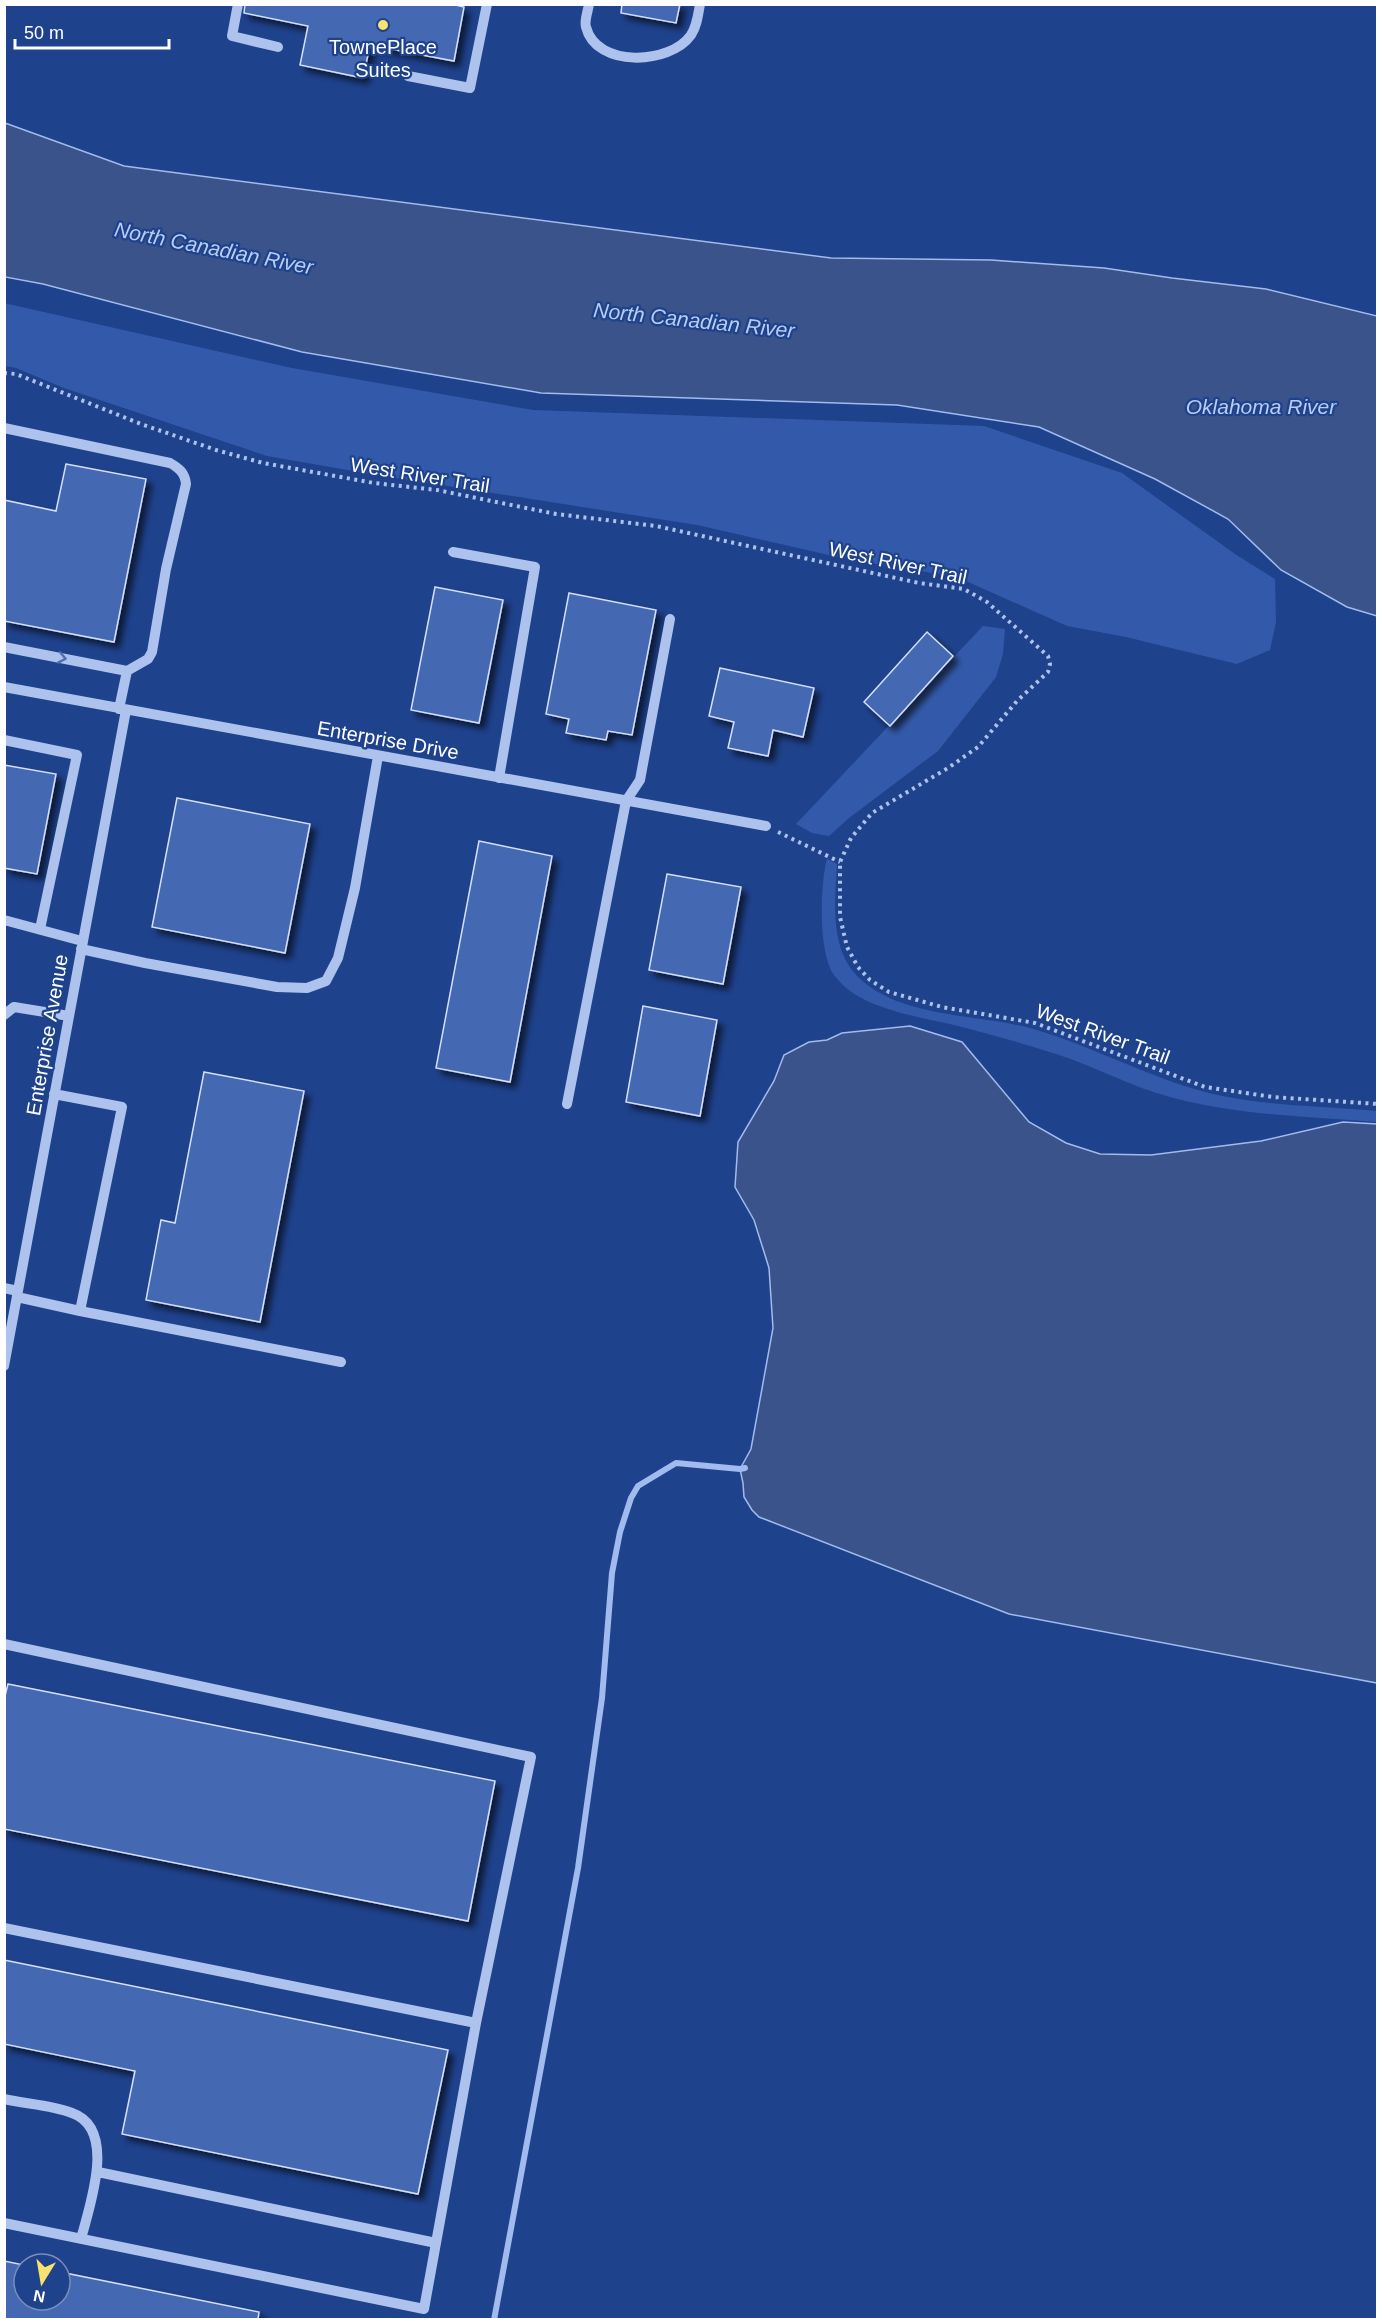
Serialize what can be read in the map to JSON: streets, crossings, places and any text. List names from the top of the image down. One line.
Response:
{"streets":{"street":["Enterprise Drive","Enterprise Avenue"],"path":["West River Trail"]},"crossings":[["Enterprise Drive","Enterprise Avenue"]],"water":["North Canadian River","Oklahoma River"],"places":["TownePlace Suites"],"scale_bar":"50 m","north":"bottom"}
